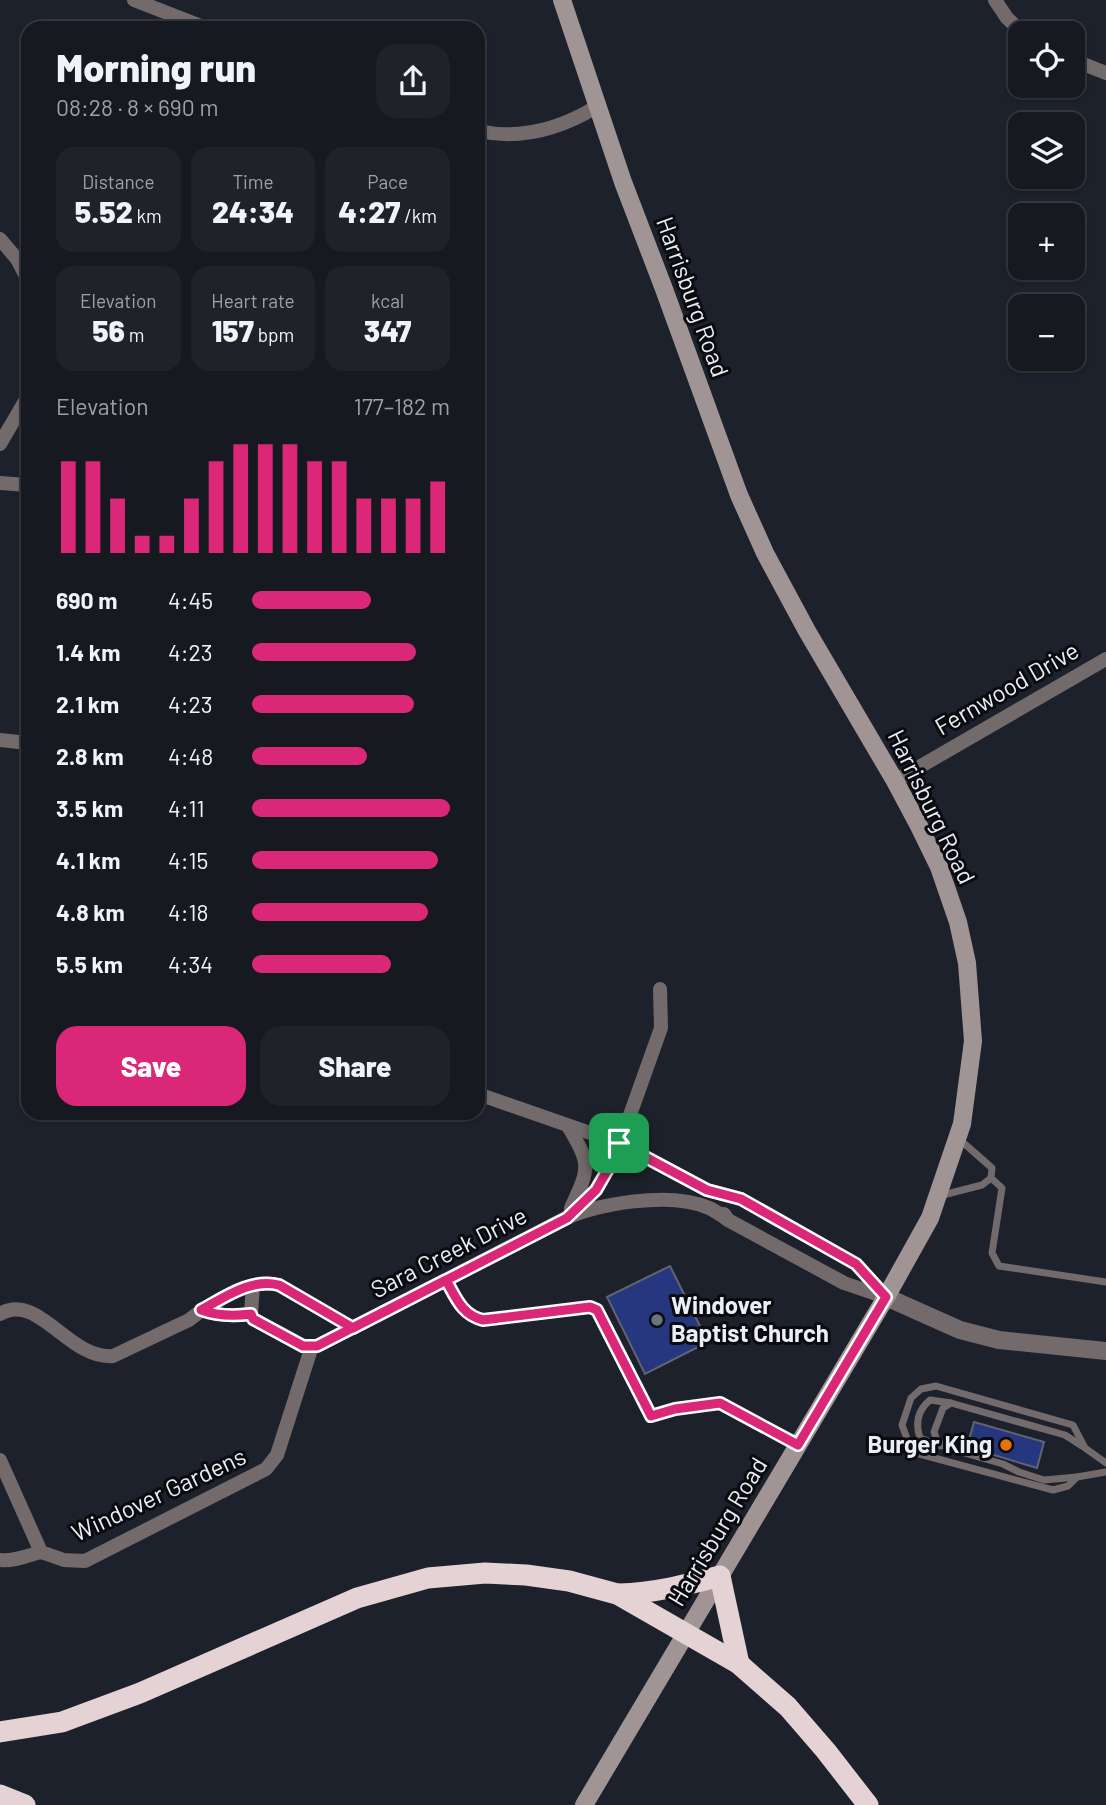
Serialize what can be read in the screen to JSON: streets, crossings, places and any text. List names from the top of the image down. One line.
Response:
{"streets":{"main road":["Harrisburg Road"],"street":["Fernwood Drive","Sara Creek Drive","Windover Gardens"]},"crossings":[["Harrisburg Road","Fernwood Drive"],["Harrisburg Road","Sara Creek Drive"]],"places":["Windover Baptist Church","Burger King"],"page":{"map_buttons":["+","−"],"heading":["Morning run","08:28 · 8 × 690 m"],"stats":[["Distance","5.52 km"],["Time","24:34"],["Pace","4:27 /km"],["Elevation","56 m"],["Heart rate","157 bpm"],["kcal","347"]],"chart":["Elevation","177–182 m"],"list":[{"name":"690 m","note":"4:45"},{"name":"1.4 km","note":"4:23"},{"name":"2.1 km","note":"4:23"},{"name":"2.8 km","note":"4:48"},{"name":"3.5 km","note":"4:11"},{"name":"4.1 km","note":"4:15"},{"name":"4.8 km","note":"4:18"},{"name":"5.5 km","note":"4:34"}],"buttons":["Save","Share"]}}
